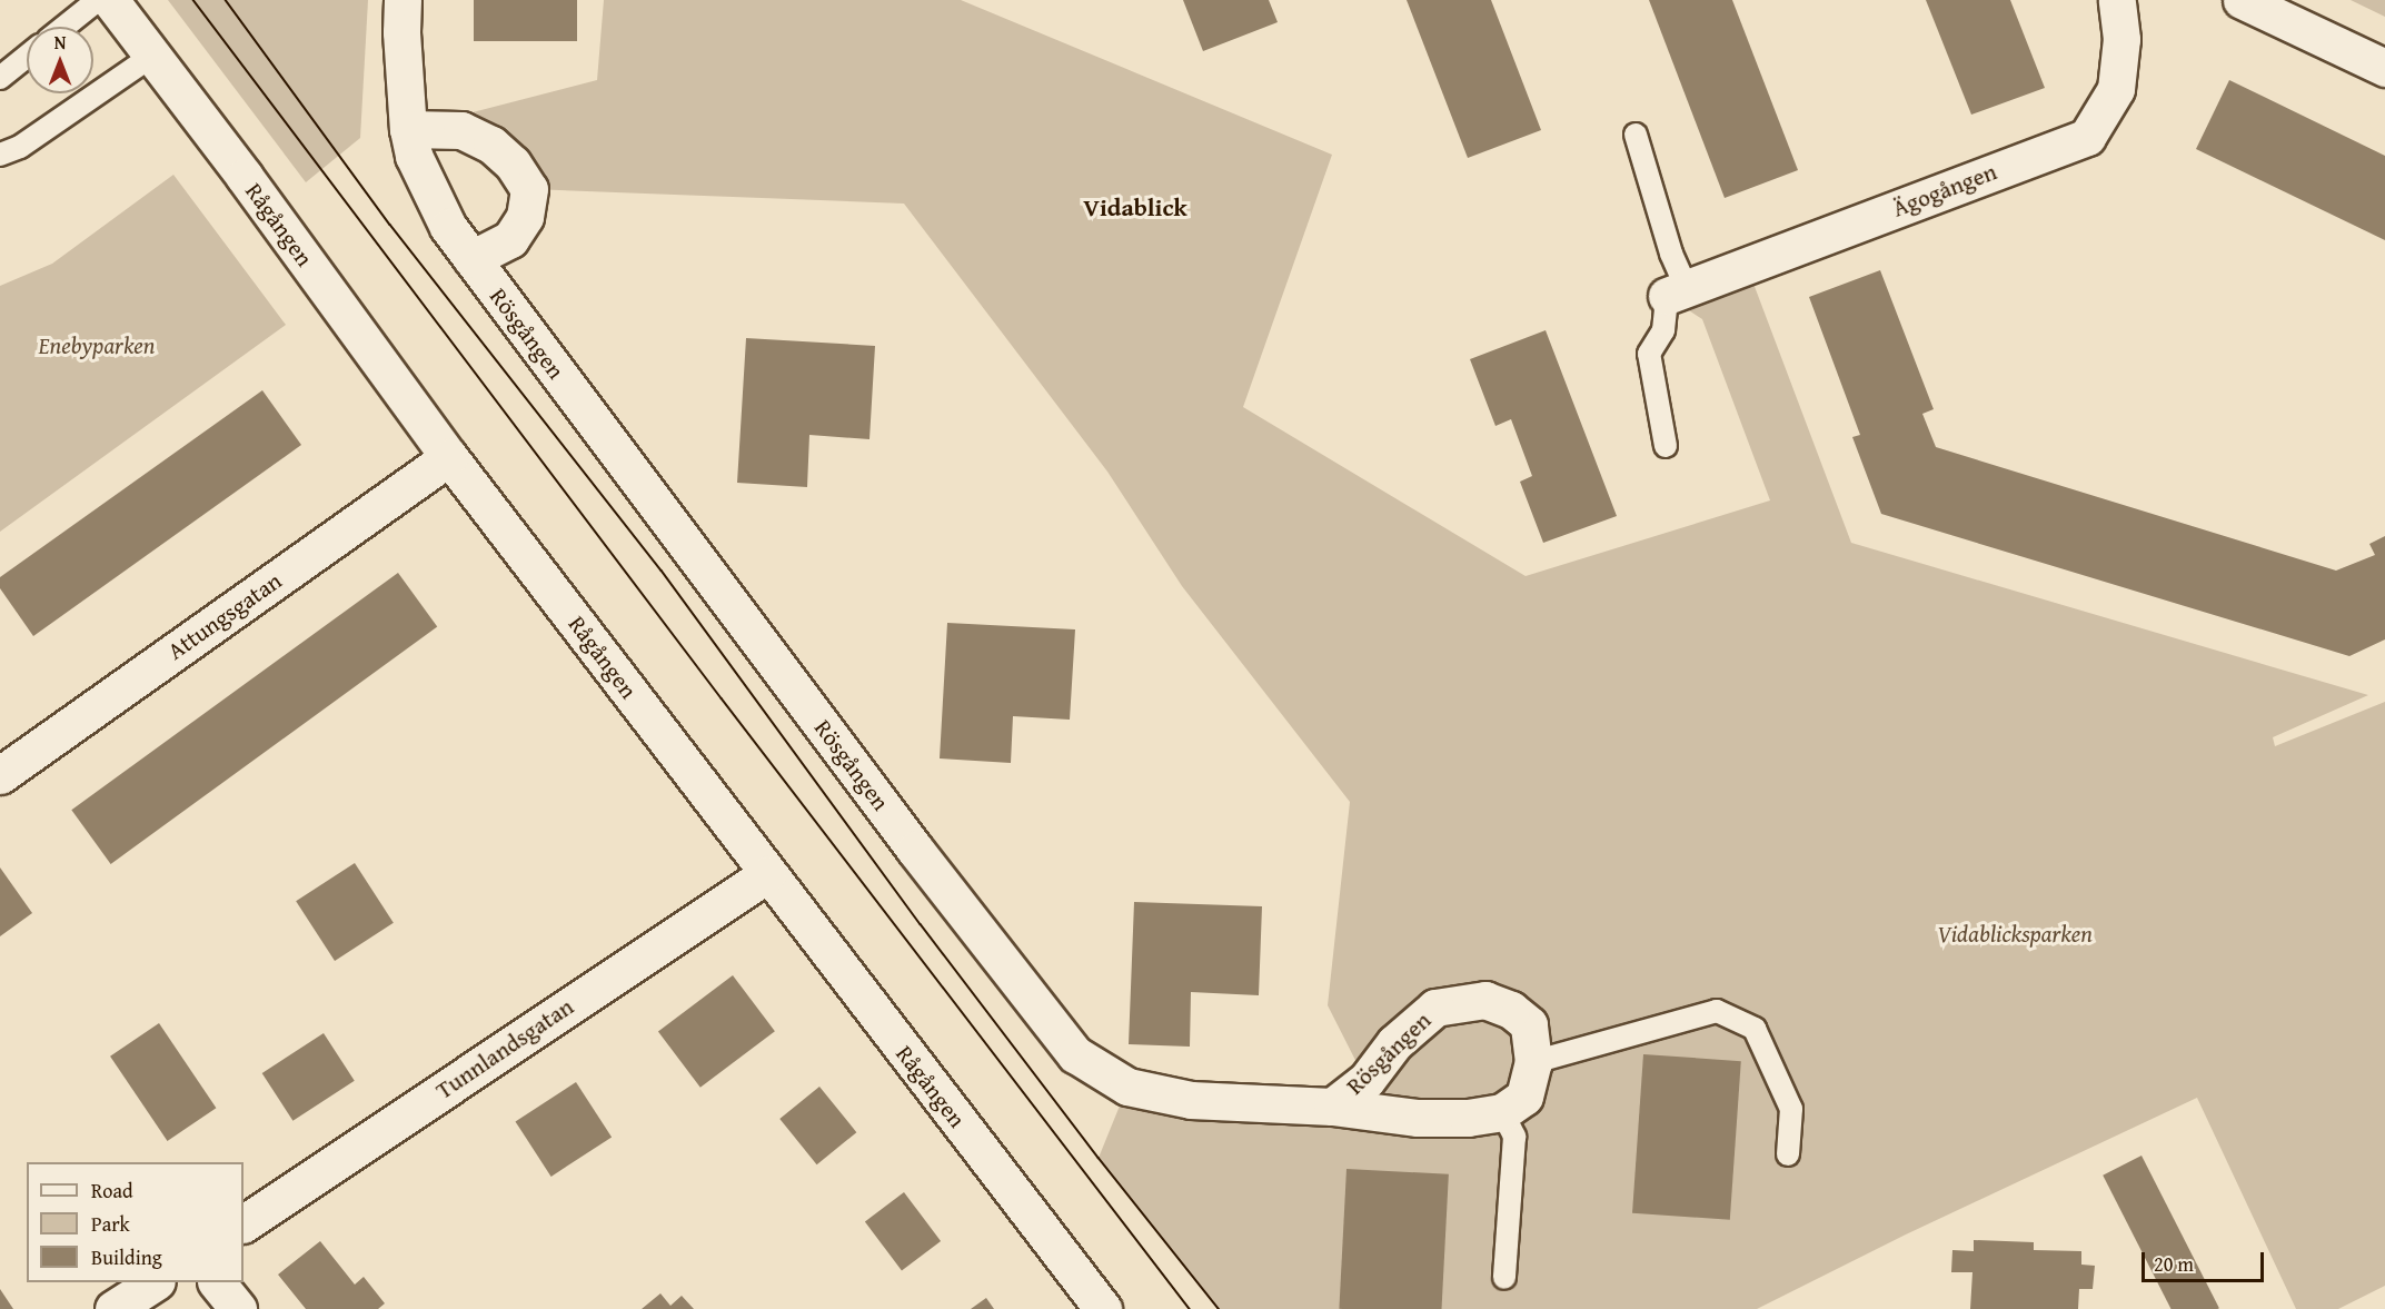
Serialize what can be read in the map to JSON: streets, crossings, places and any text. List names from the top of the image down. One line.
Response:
{"streets":{"street":["Ägogången","Rågången","Rösgången","Attungsgatan","Tunnlandsgatan"]},"crossings":[["Rågången","Attungsgatan"],["Rågången","Tunnlandsgatan"]],"districts":["Vidablick"],"parks":["Enebyparken","Vidablicksparken"],"legend":["Road","Park","Building"],"scale_bar":"20 m","north":"top"}
